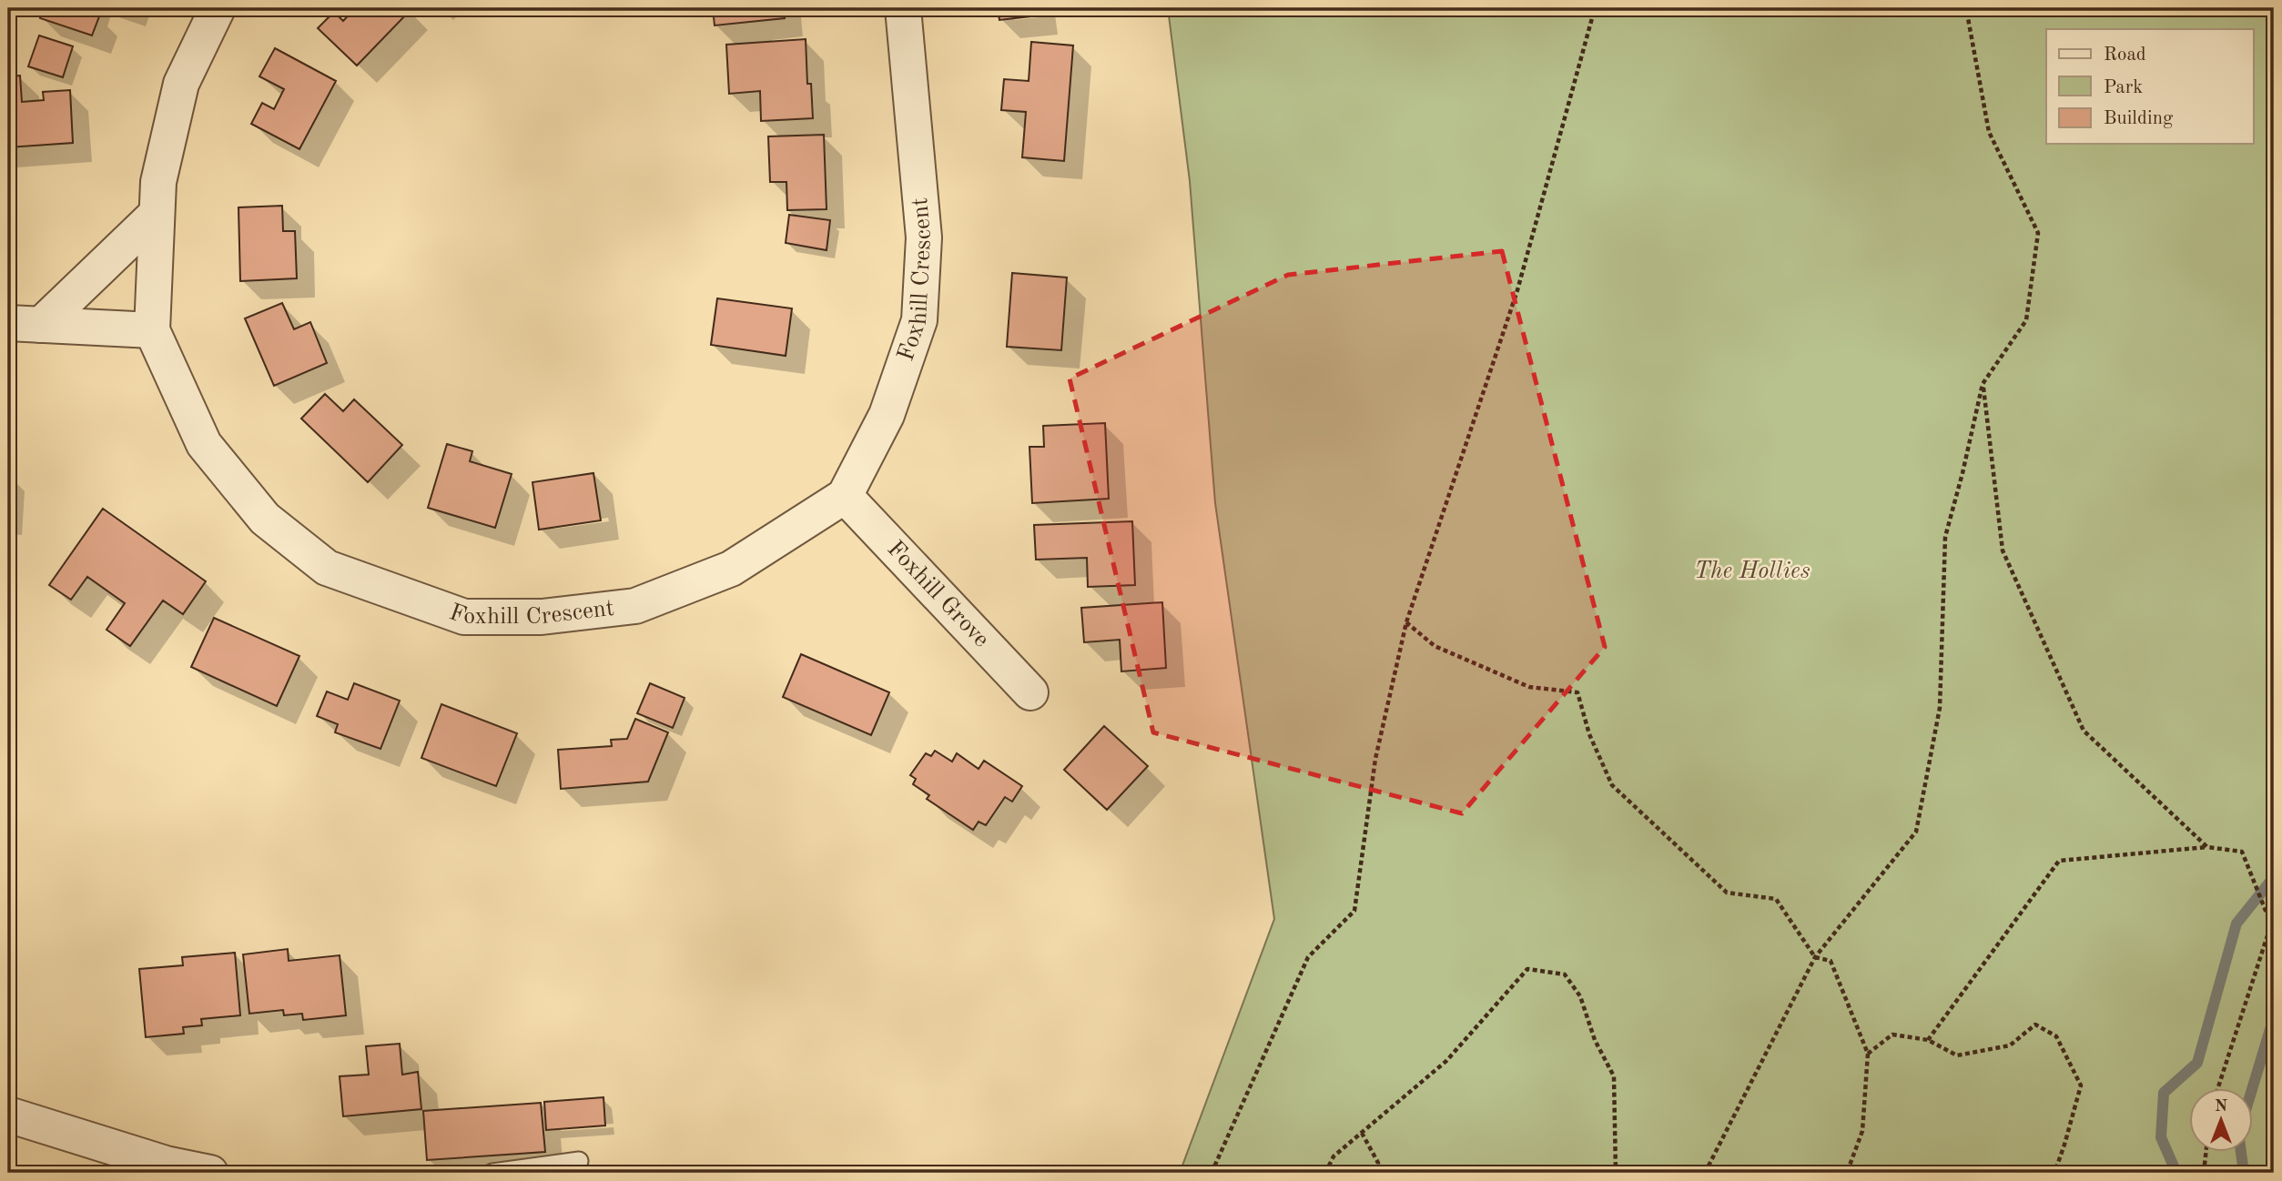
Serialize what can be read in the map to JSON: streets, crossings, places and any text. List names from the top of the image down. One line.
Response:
{"streets":{"street":["Foxhill Crescent","Foxhill Grove"]},"crossings":[["Foxhill Crescent","Foxhill Grove"]],"parks":["The Hollies"],"legend":["Road","Park","Building"],"north":"top"}
